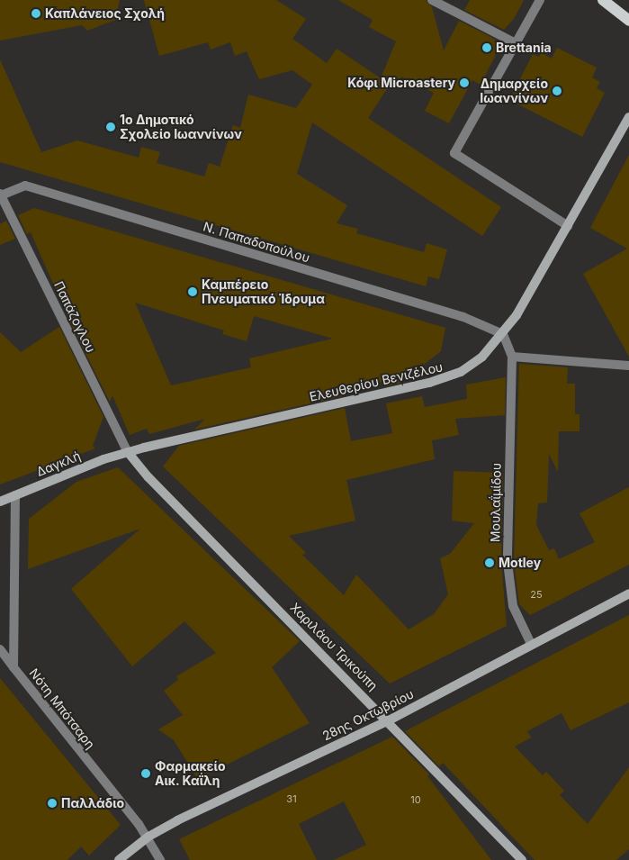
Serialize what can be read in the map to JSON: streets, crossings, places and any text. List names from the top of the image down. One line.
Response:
{"streets":{"main road":["Ελευθερίου Βενιζέλου","Δαγκλή","Χαριλάου Τρικούπη","28ης Οκτωβρίου"],"street":["Ν. Παπαδοπούλου","Παπάζογλου","Μουλαΐμίδου","Νότη Μπότσαρη"]},"crossings":[["Ν. Παπαδοπούλου","Παπάζογλου"],["Ν. Παπαδοπούλου","Ελευθερίου Βενιζέλου"],["Παπάζογλου","Ελευθερίου Βενιζέλου"],["Παπάζογλου","Δαγκλή"],["Παπάζογλου","Χαριλάου Τρικούπη"],["Ελευθερίου Βενιζέλου","Δαγκλή"],["Ελευθερίου Βενιζέλου","Χαριλάου Τρικούπη"],["Δαγκλή","Χαριλάου Τρικούπη"],["Δαγκλή","Νότη Μπότσαρη"],["Μουλαΐμίδου","28ης Οκτωβρίου"],["Χαριλάου Τρικούπη","28ης Οκτωβρίου"],["Νότη Μπότσαρη","28ης Οκτωβρίου"]],"places":["Καπλάνειος Σχολή","Brettania","Κόφι Microastery","Δημαρχείο Ιωαννίνων","1ο Δημοτικό Σχολείο Ιωαννίνων","Καμπέρειο Πνευματικό Ίδρυμα","Motley","Φαρμακείο Αικ. Καΐλη","Παλλάδιο"],"house_numbers":["25","31","10"]}
